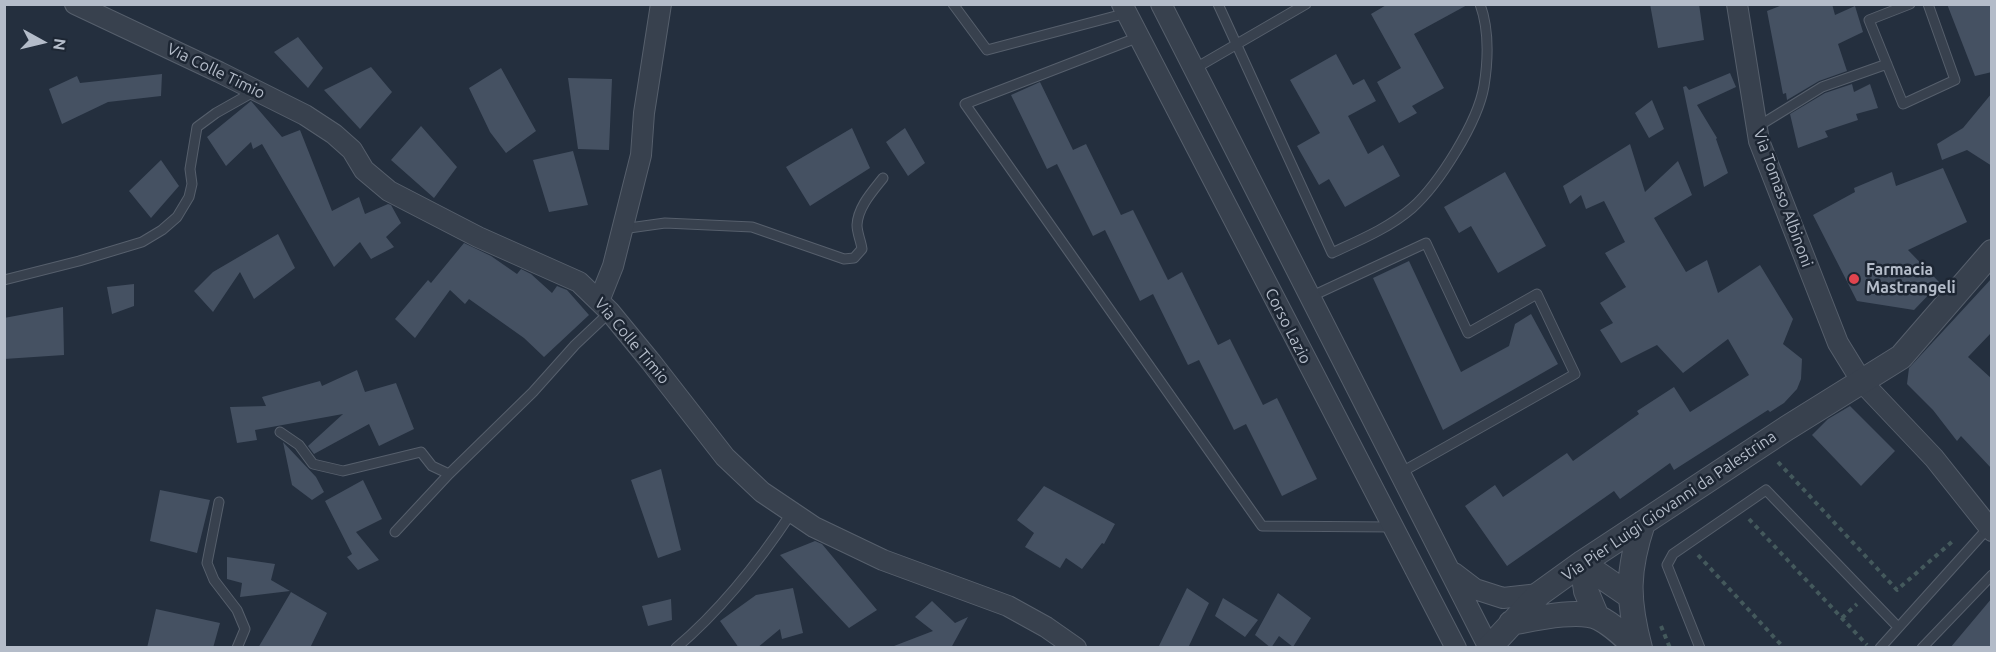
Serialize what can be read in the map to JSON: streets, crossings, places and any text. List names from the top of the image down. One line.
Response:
{"streets":{"street":["Via Colle Timio","Via Tomaso Albinoni","Corso Lazio","Via Pier Luigi Giovanni da Palestrina"]},"crossings":[["Via Tomaso Albinoni","Via Pier Luigi Giovanni da Palestrina"],["Corso Lazio","Via Pier Luigi Giovanni da Palestrina"]],"places":["Farmacia Mastrangeli"],"north":"right"}
